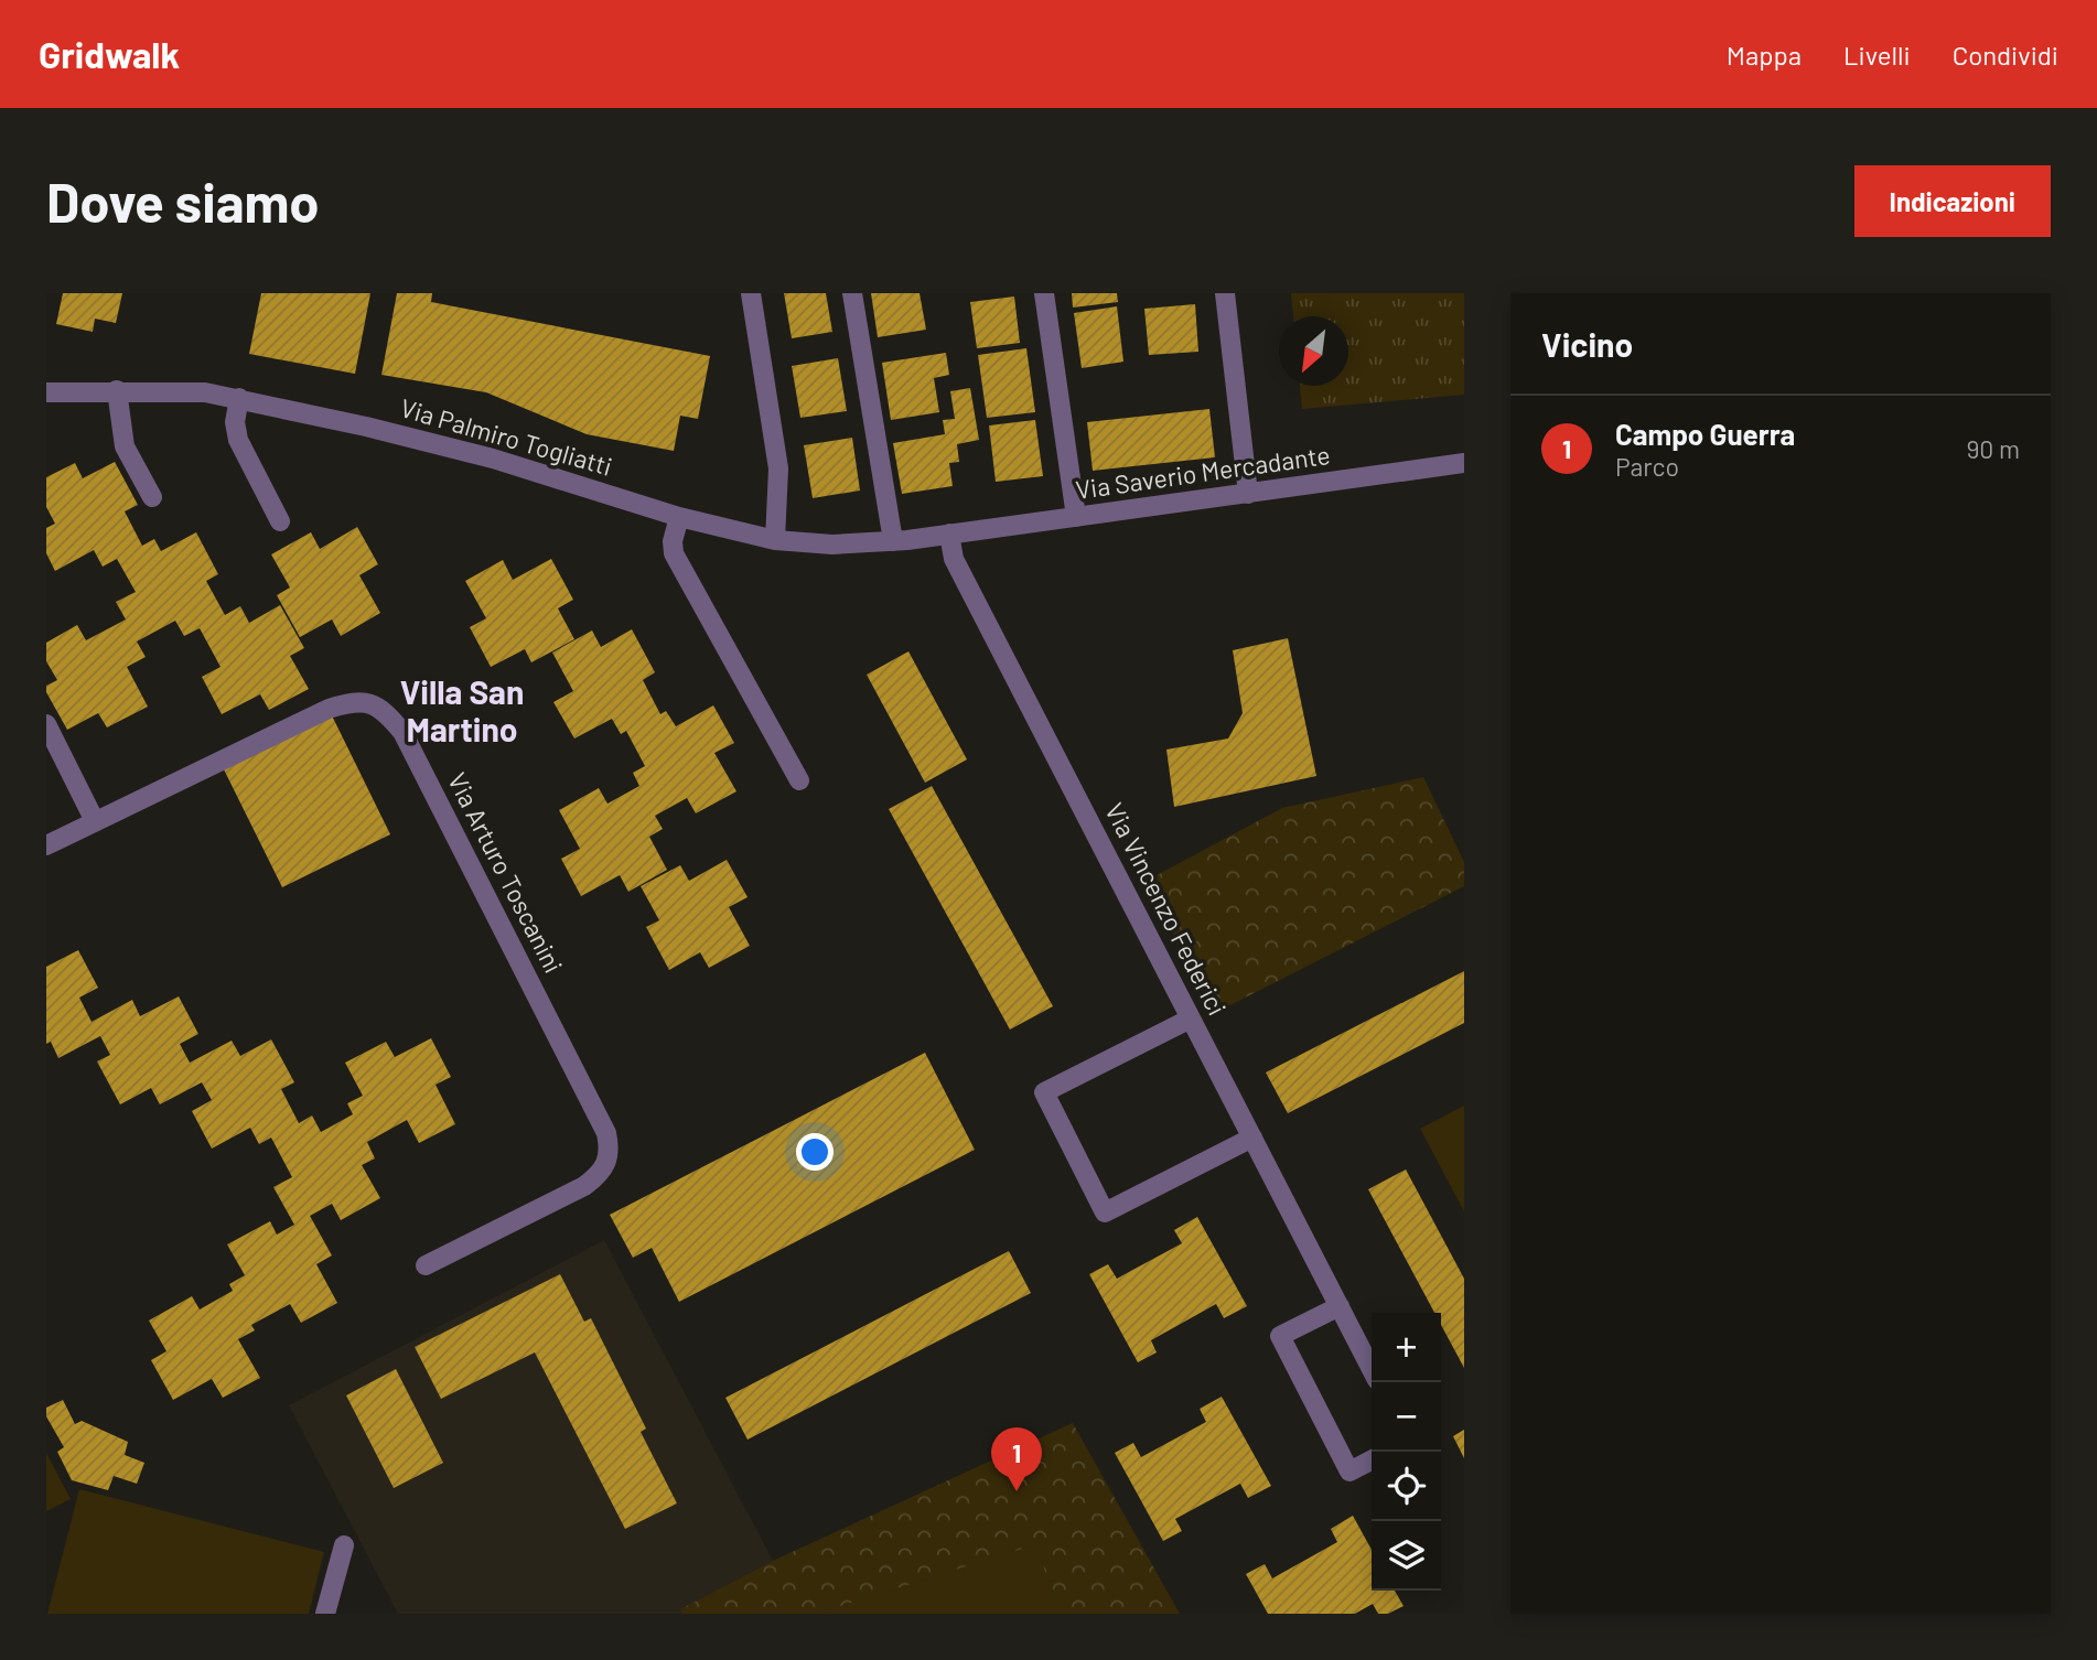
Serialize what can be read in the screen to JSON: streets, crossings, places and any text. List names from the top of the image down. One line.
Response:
{"streets":{"street":["Via Palmiro Togliatti","Via Saverio Mercadante","Via Arturo Toscanini","Via Vincenzo Federici"]},"crossings":[["Via Palmiro Togliatti","Via Saverio Mercadante"],["Via Palmiro Togliatti","Via Vincenzo Federici"],["Via Saverio Mercadante","Via Vincenzo Federici"]],"districts":["Villa San Martino"],"north":"bottom left","page":{"header":"Gridwalk","nav":["Mappa","Livelli","Condividi"],"buttons":"Indicazioni","title":"Dove siamo","heading":"Vicino","list":[{"mark":"1","name":"Campo Guerra","note":"Parco","value":"90 m"}],"map_buttons":["+","−"],"pins":"1"}}
